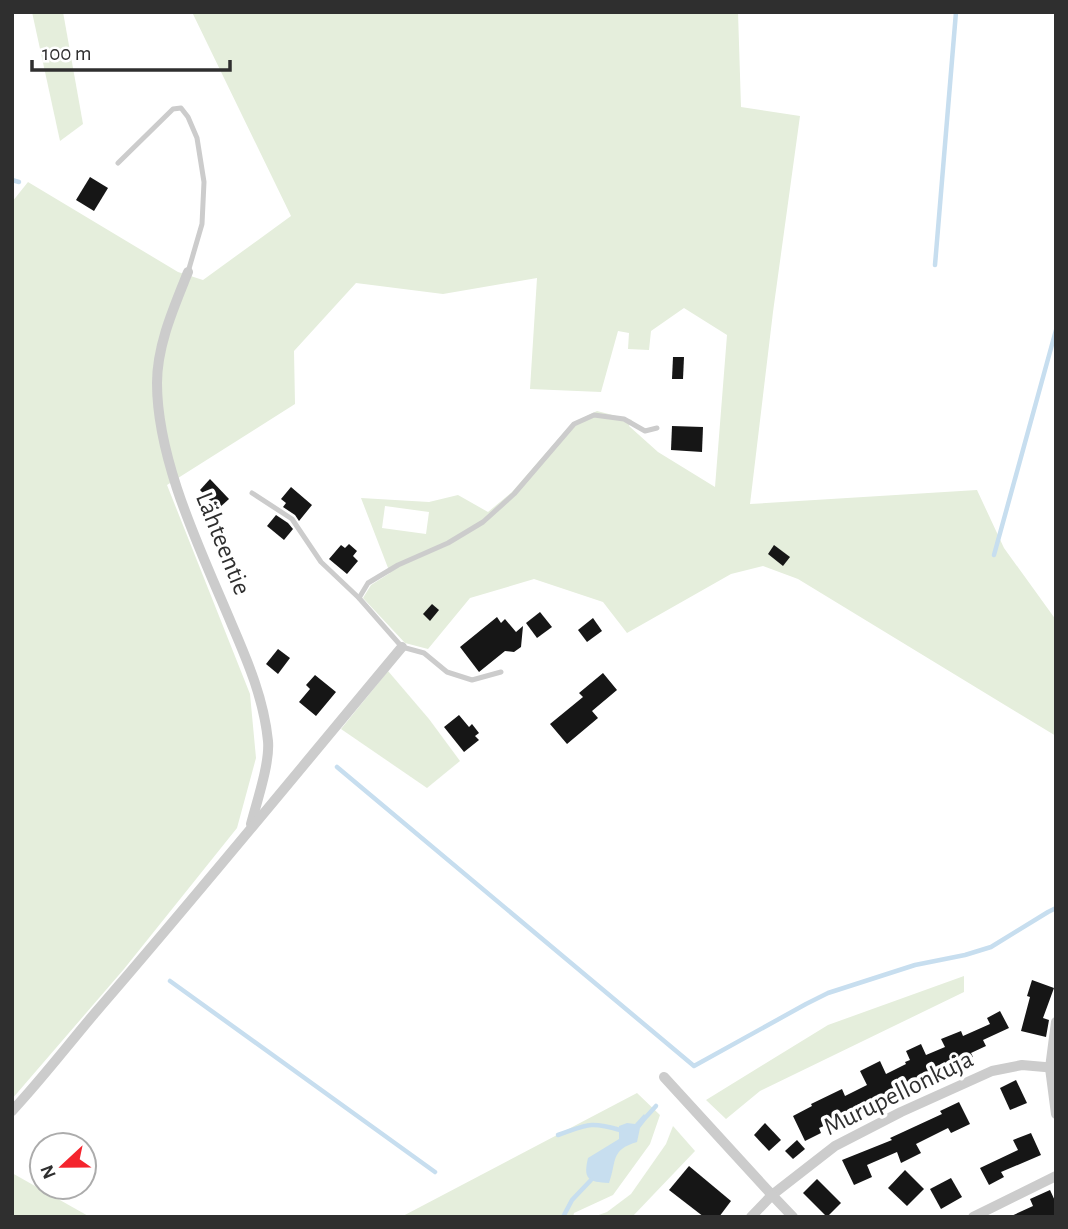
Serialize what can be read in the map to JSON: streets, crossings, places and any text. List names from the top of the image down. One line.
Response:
{"streets":{"street":["Lähteentie","Murupellonkuja"]},"scale_bar":"100 m","north":"left"}
